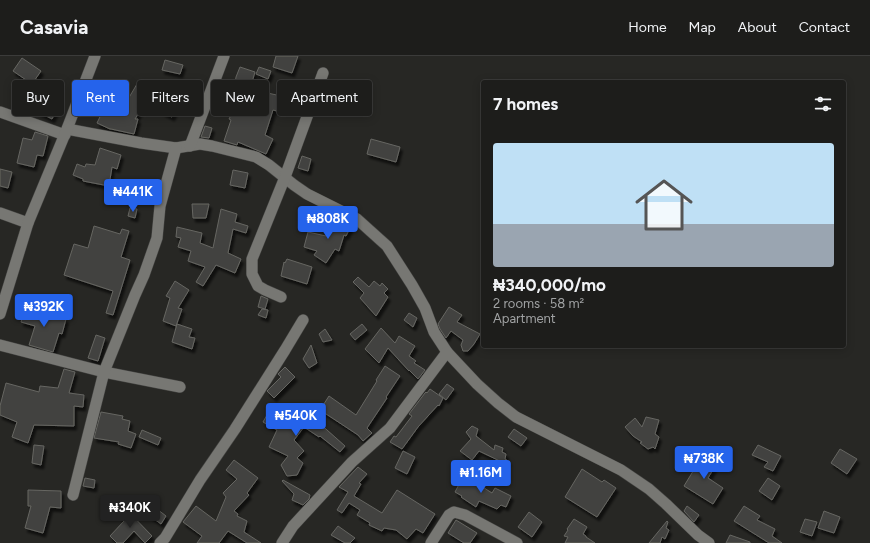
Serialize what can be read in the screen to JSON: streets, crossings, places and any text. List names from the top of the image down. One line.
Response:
{"page":{"header":"Casavia","nav":["Home","Map","About","Contact"],"chip":["Buy","Rent","Filters","New","Apartment"],"heading":"7 homes","list":[{"name":"₦340,000/mo","note":"2 rooms · 58 m² · Apartment"}],"price":["₦441K","₦808K","₦392K","₦540K","₦738K","₦1.16M","₦340K"]}}
